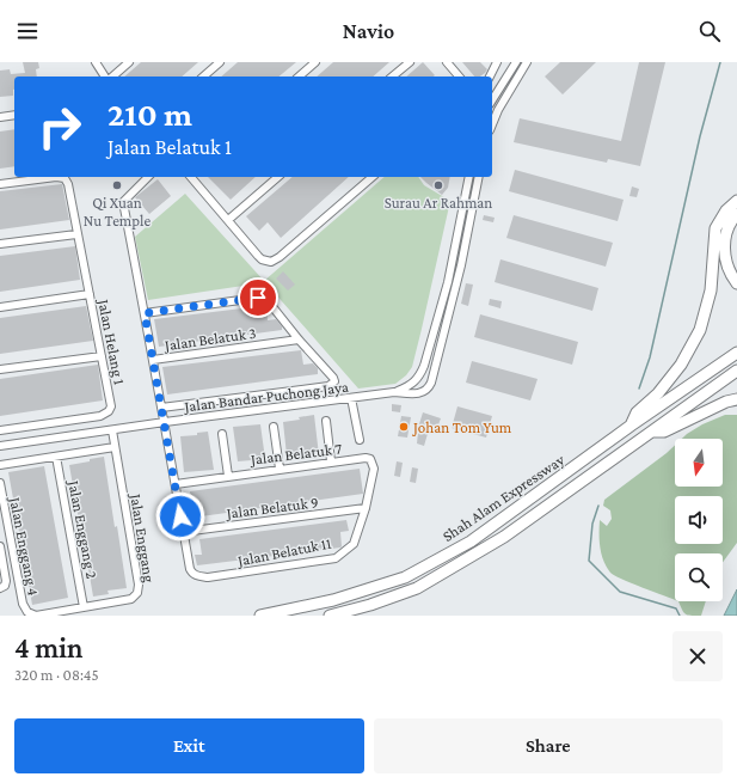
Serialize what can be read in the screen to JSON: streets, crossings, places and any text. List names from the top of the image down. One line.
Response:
{"streets":{"highway":["Shah Alam Expressway"],"street":["Jalan Belatuk 3","Jalan Helang 1","Jalan Bandar Puchong Jaya","Jalan Belatuk 7","Jalan Belatuk 9","Jalan Enggang 2","Jalan Enggang","Jalan Enggang 4","Jalan Belatuk 11"]},"crossings":[["Jalan Bandar Puchong Jaya","Jalan Enggang"],["Jalan Belatuk 7","Jalan Belatuk 9"],["Jalan Belatuk 7","Jalan Belatuk 11"],["Jalan Belatuk 9","Jalan Belatuk 11"],["Jalan Enggang 2","Jalan Enggang"],["Jalan Enggang 2","Jalan Enggang 4"],["Jalan Enggang","Jalan Enggang 4"]],"places":["Qi Xuan Nu Temple","Surau Ar Rahman","Johan Tom Yum"],"north":"bottom","page":{"header":"Navio","turn":["210 m","Jalan Belatuk 1"],"heading":["4 min","320 m · 08:45"],"buttons":["Exit","Share"]}}
